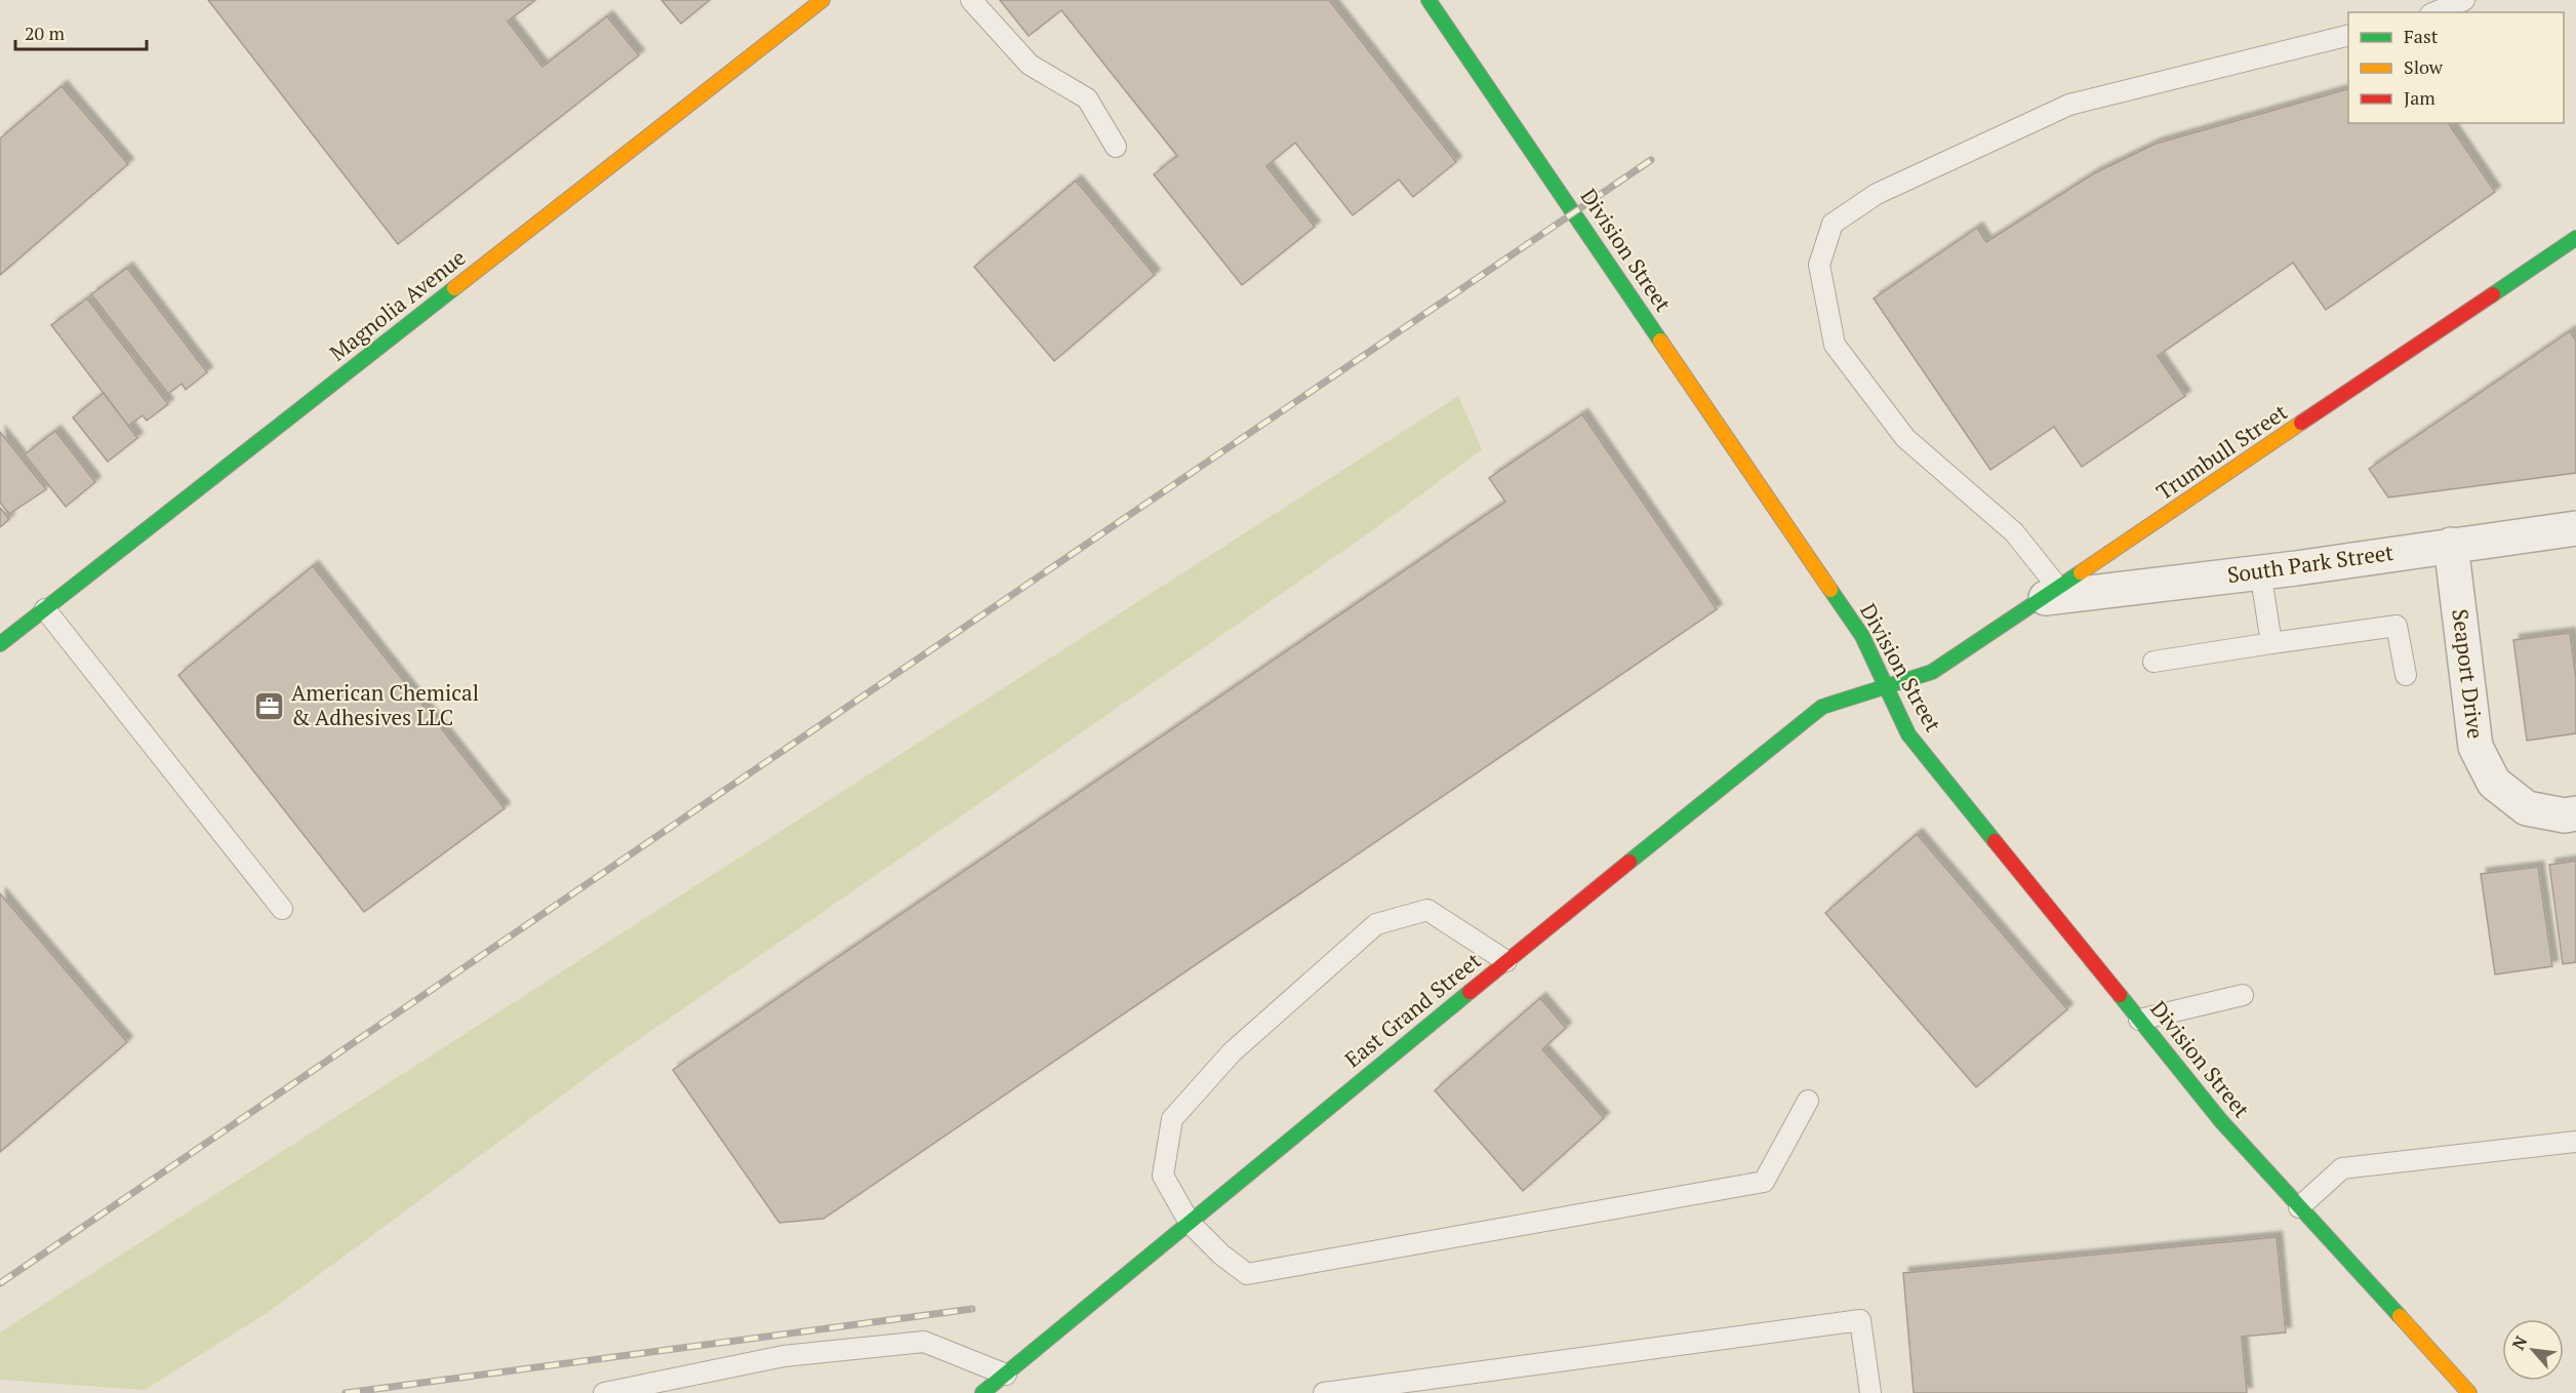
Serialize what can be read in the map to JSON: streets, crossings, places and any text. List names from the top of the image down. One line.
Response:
{"streets":{"street":["Division Street","Magnolia Avenue","Trumbull Street","South Park Street","Seaport Drive","East Grand Street"]},"crossings":[["Division Street","Trumbull Street"],["Division Street","East Grand Street"],["Trumbull Street","South Park Street"],["Trumbull Street","East Grand Street"],["South Park Street","Seaport Drive"]],"places":{"office":["American Chemical & Adhesives LLC"]},"legend":["Fast","Slow","Jam"],"scale_bar":"20 m","north":"top left"}
